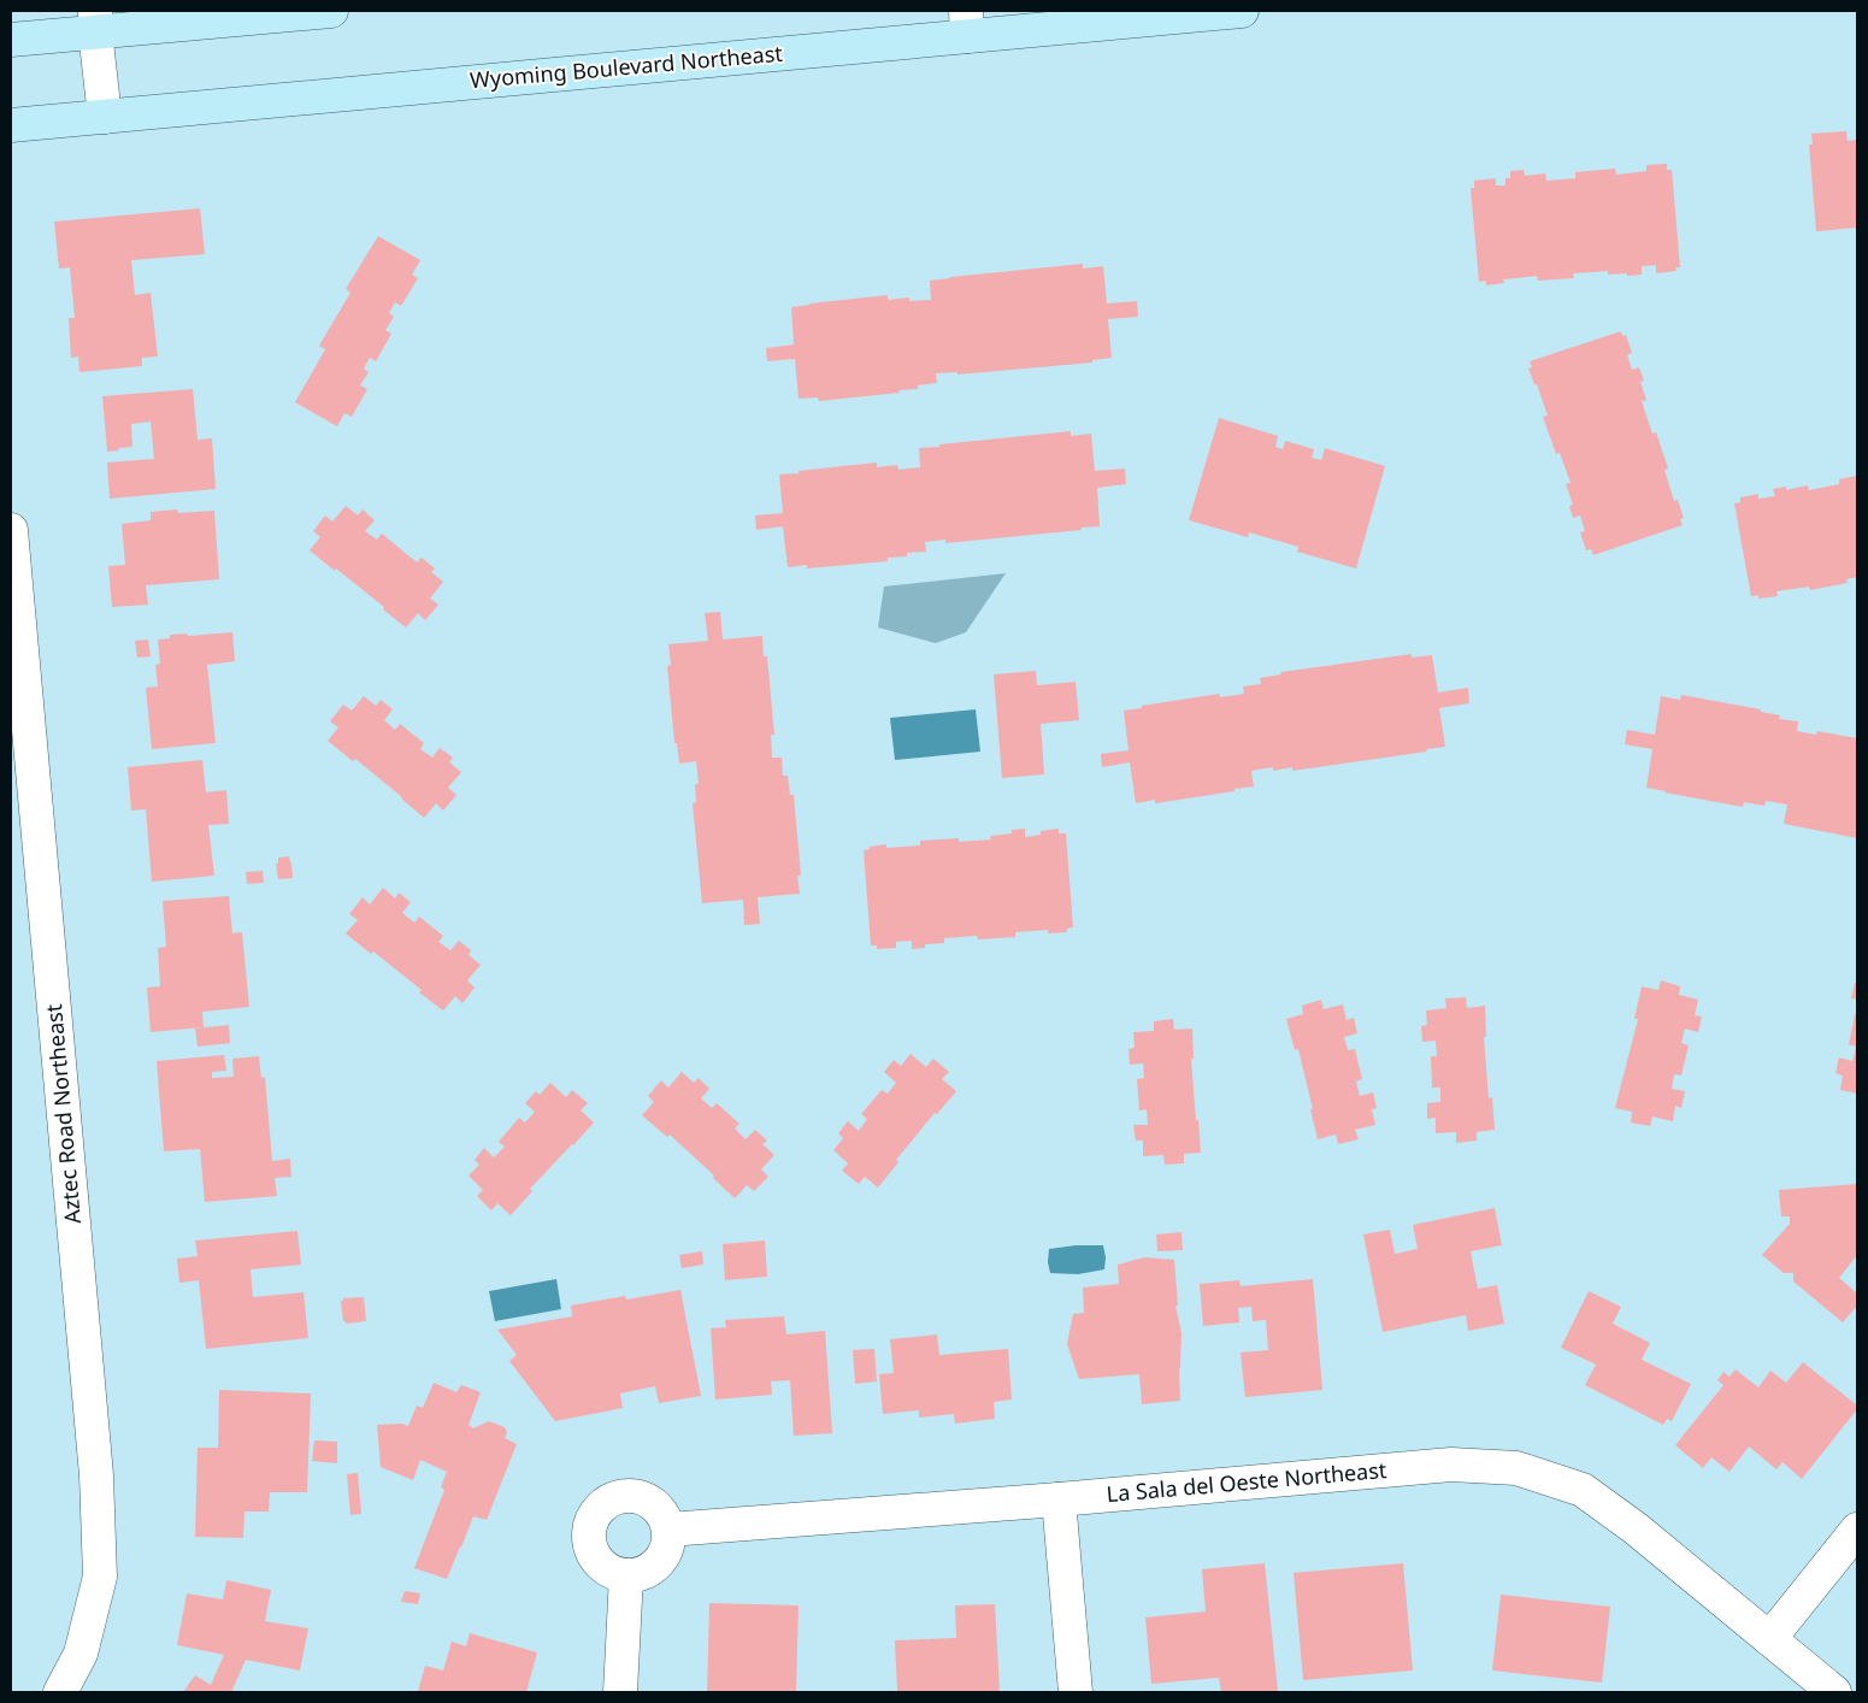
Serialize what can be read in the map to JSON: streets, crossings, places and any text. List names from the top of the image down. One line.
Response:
{"streets":{"main road":["Wyoming Boulevard Northeast"],"street":["Aztec Road Northeast","La Sala del Oeste Northeast"]}}
